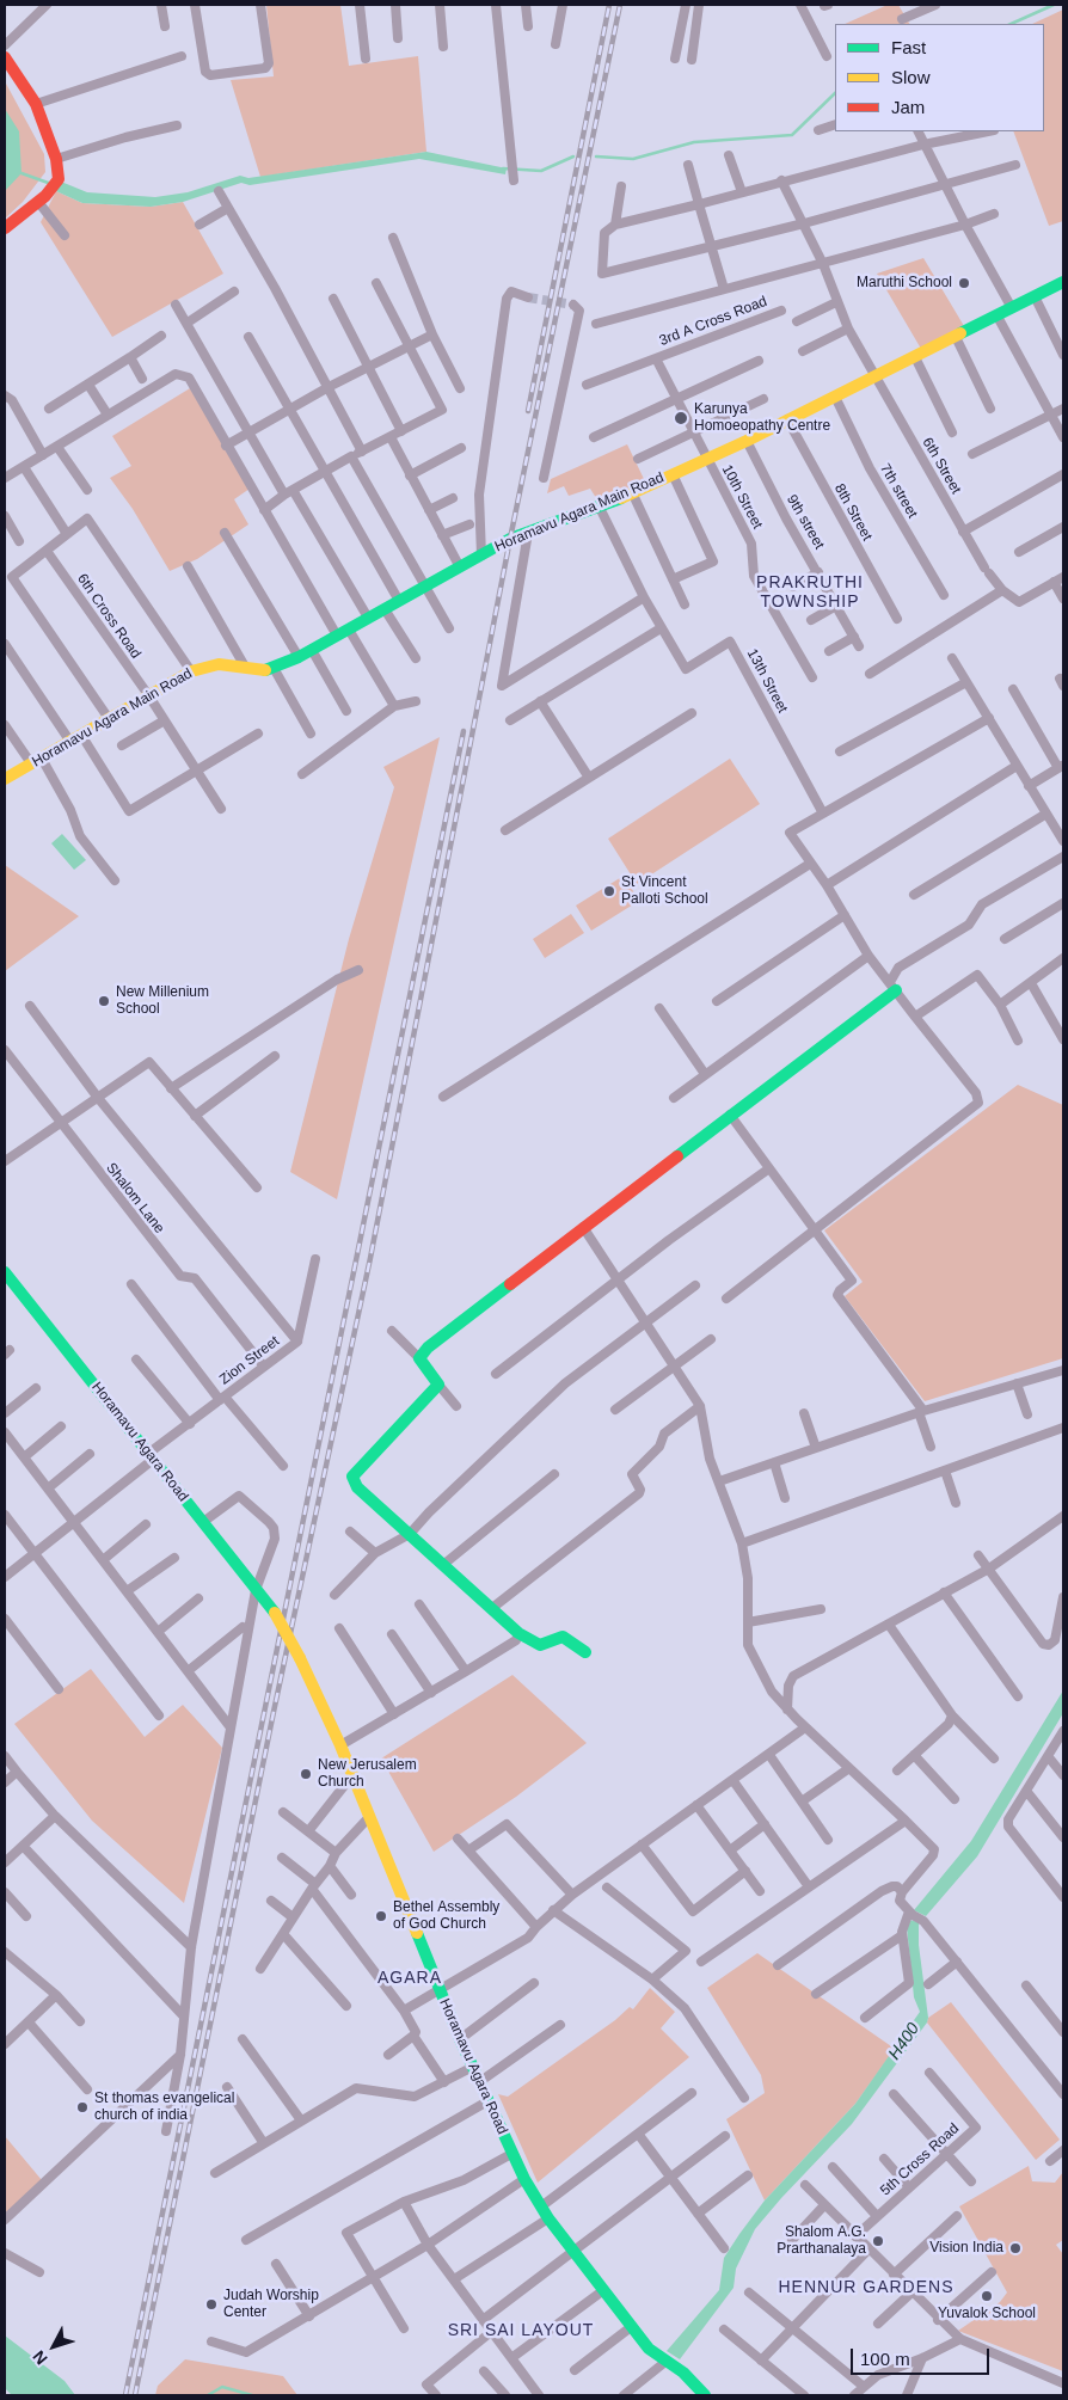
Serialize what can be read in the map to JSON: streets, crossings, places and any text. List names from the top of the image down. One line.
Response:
{"streets":{"street":["3rd A Cross Road","6th Street","7th street","10th Street","Horamavu Agara Main Road","8th Street","9th street","6th Cross Road","13th Street","Shalom Lane","Zion Street","Horamavu Agara Road","5th Cross Road"]},"crossings":[["3rd A Cross Road","10th Street"],["6th Street","Horamavu Agara Main Road"],["7th street","Horamavu Agara Main Road"],["10th Street","Horamavu Agara Main Road"],["Horamavu Agara Main Road","8th Street"],["Horamavu Agara Main Road","9th street"],["Horamavu Agara Main Road","6th Cross Road"],["Horamavu Agara Main Road","13th Street"],["Shalom Lane","Zion Street"],["Zion Street","Horamavu Agara Road"]],"districts":["PRAKRUTHI TOWNSHIP","AGARA","HENNUR GARDENS","SRI SAI LAYOUT"],"water":["H400"],"places":["Maruthi School","Karunya Homoeopathy Centre","St Vincent Palloti School","New Millenium School","New Jerusalem Church","Bethel Assembly of God Church","St thomas evangelical church of india","Shalom A.G. Prarthanalaya","Vision India","Yuvalok School","Judah Worship Center"],"legend":["Fast","Slow","Jam"],"scale_bar":"100 m","north":"bottom left"}
